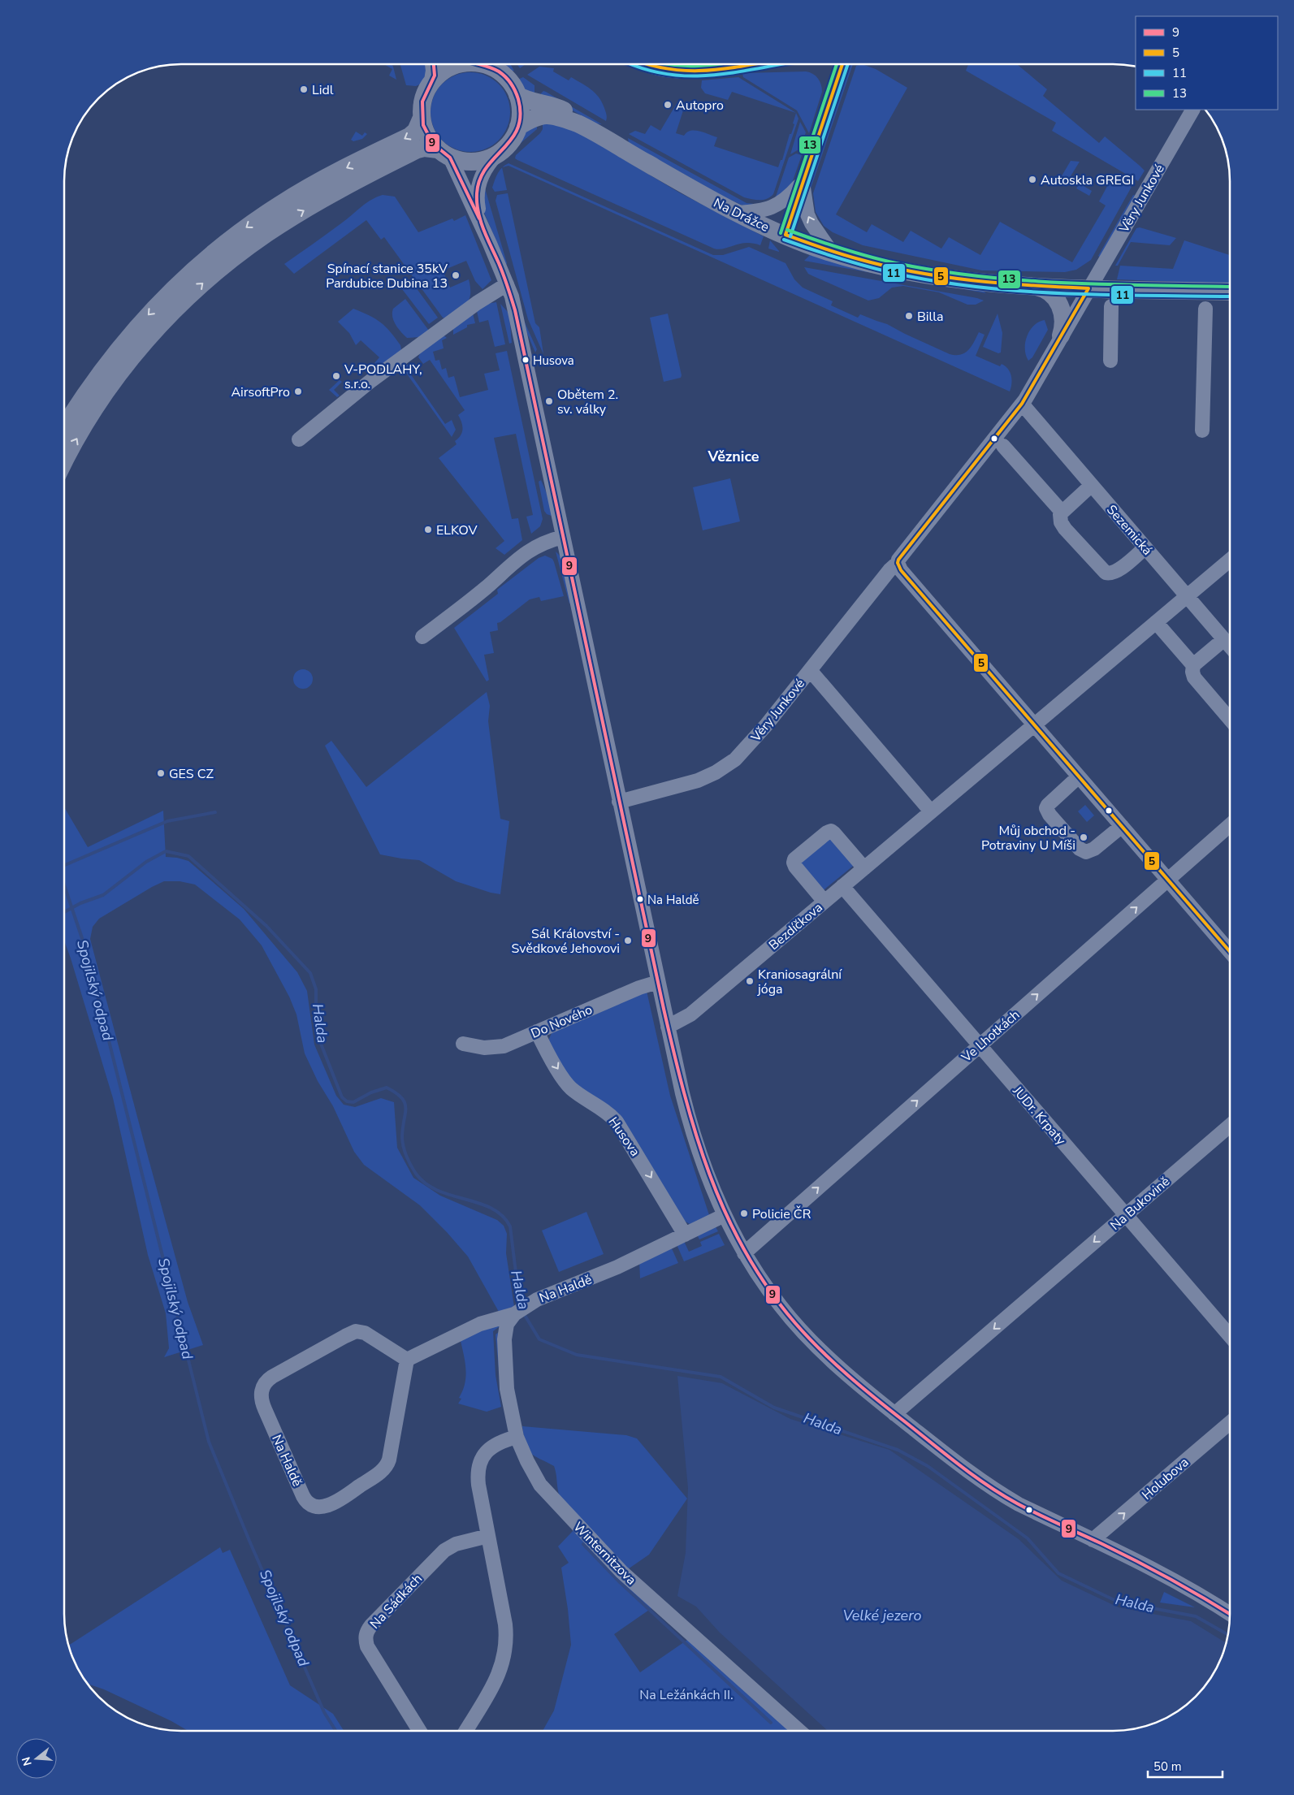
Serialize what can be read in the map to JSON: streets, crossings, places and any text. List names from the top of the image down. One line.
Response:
{"streets":{"main road":["Na Drážce"],"street":["Věry Junkové","Sezemická","Bezdíčkova","Do Nového","Ve Lhotkách","JUDr. Krpaty","Husova","Na Bukovině","Na Haldě","Holubova","Winternitzova","Na Sádkách"]},"crossings":[["Věry Junkové","Na Drážce"],["Věry Junkové","Sezemická"],["Sezemická","Bezdíčkova"],["Bezdíčkova","JUDr. Krpaty"],["Do Nového","Husova"],["Ve Lhotkách","JUDr. Krpaty"],["JUDr. Krpaty","Na Bukovině"],["Husova","Na Haldě"],["Na Haldě","Winternitzova"]],"one_way":["Ve Lhotkách","Na Bukovině","Holubova"],"districts":["Věznice"],"water":["Spojilský odpad","Halda","Velké jezero"],"parks":["Na Ležánkách II."],"places":["Lidl","Autopro","Autoskla GREGI","Spínací stanice 35kV Pardubice Dubina 13","Billa","Husova","V-PODLAHY, s.r.o.","AirsoftPro","Obětem 2. sv. války","ELKOV","GES CZ","Můj obchod - Potraviny U Míši","Na Haldě","Sál Království - Svědkové Jehovovi","Kraniosagrální jóga","Policie ČR"],"lines":["transit line 9","transit line 5","transit line 11","transit line 13"],"legend":["9","5","11","13"],"scale_bar":"50 m","north":"left"}
